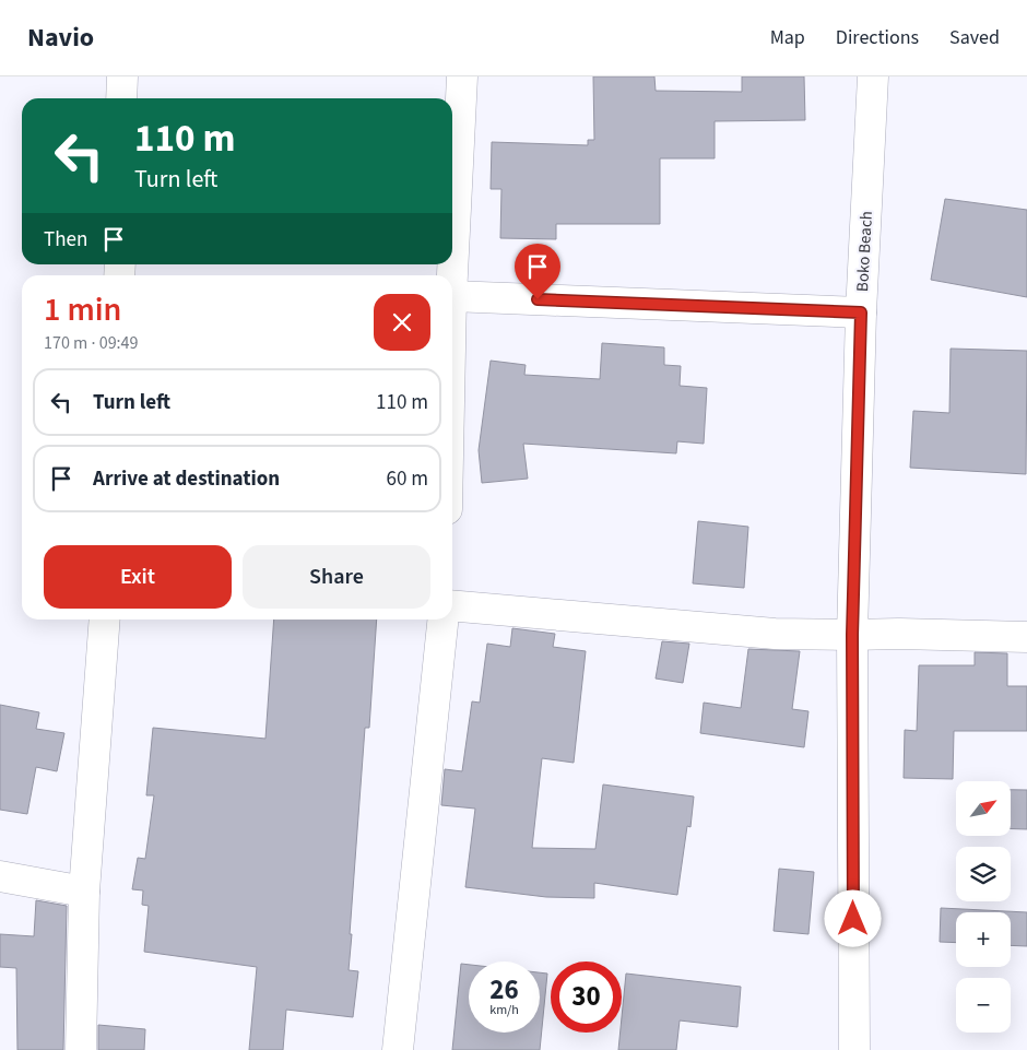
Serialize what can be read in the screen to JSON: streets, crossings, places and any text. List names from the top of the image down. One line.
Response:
{"streets":{"street":["Boko Beach"]},"north":"top right","page":{"header":"Navio","nav":["Map","Directions","Saved"],"turn":["110 m","Turn left"],"then":"Then","heading":["1 min","170 m · 09:49"],"list":[{"name":"Turn left","value":"110 m"},{"name":"Arrive at destination","value":"60 m"}],"buttons":["Exit","Share"],"map_buttons":["+","−"],"speed":"26 km/h","limit":"30"}}
